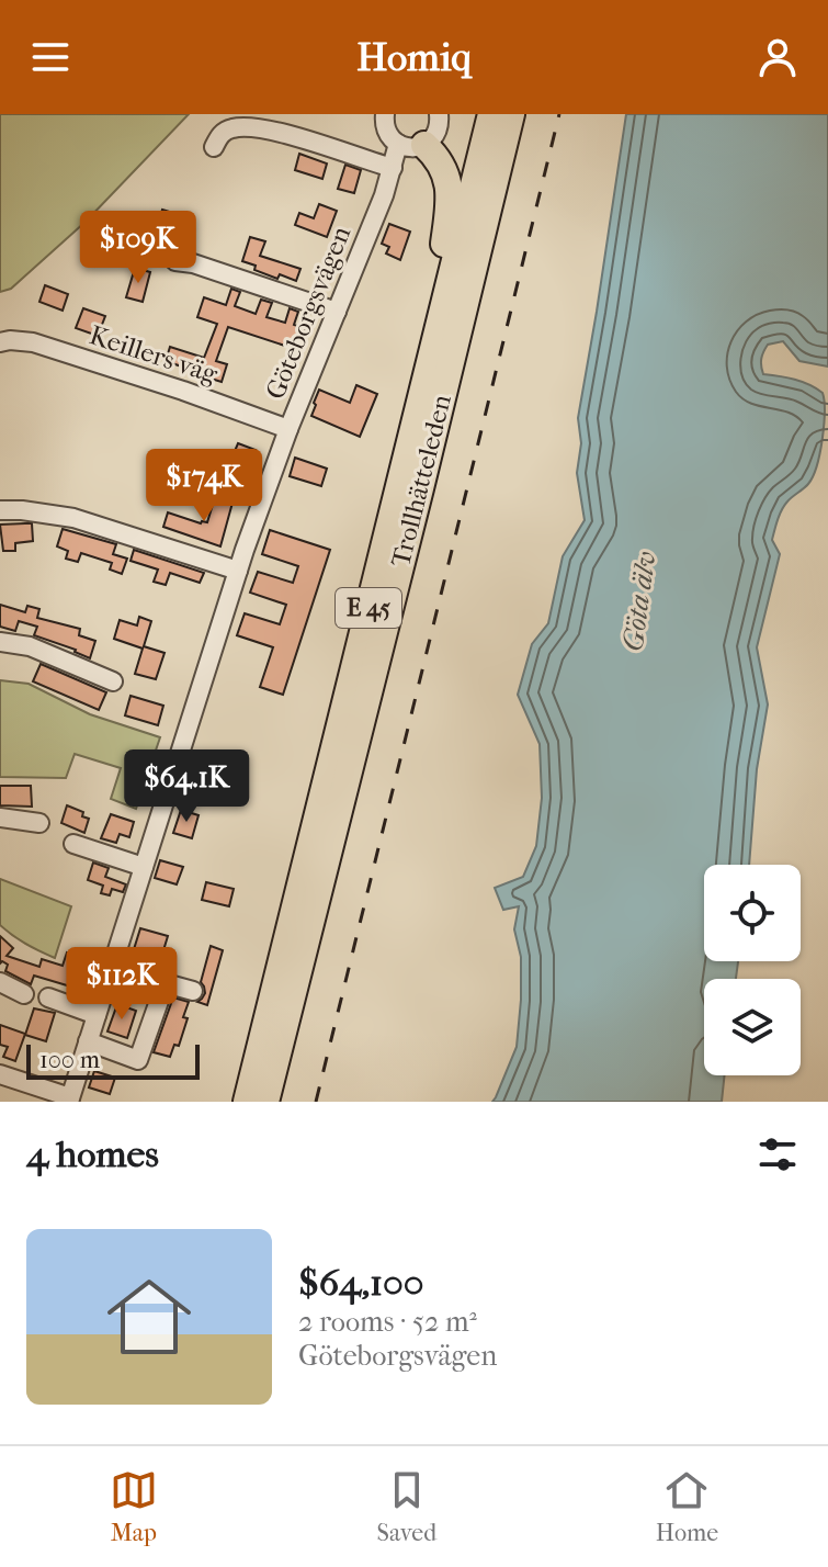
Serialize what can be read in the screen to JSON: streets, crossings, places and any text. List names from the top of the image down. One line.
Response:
{"streets":{"highway":["Trollhätteleden","E 45"],"street":["Göteborgsvägen","Keillers väg"]},"crossings":[["Göteborgsvägen","Keillers väg"]],"water":["Göta älv"],"scale_bar":"100 m","page":{"header":"Homiq","price":["$109K","$174K","$64.1K","$112K"],"scale":"100 m","heading":"4 homes","list":[{"name":"$64,100","note":"2 rooms · 52 m² · Göteborgsvägen"}],"tabs":["Map","Saved","Home"]}}
